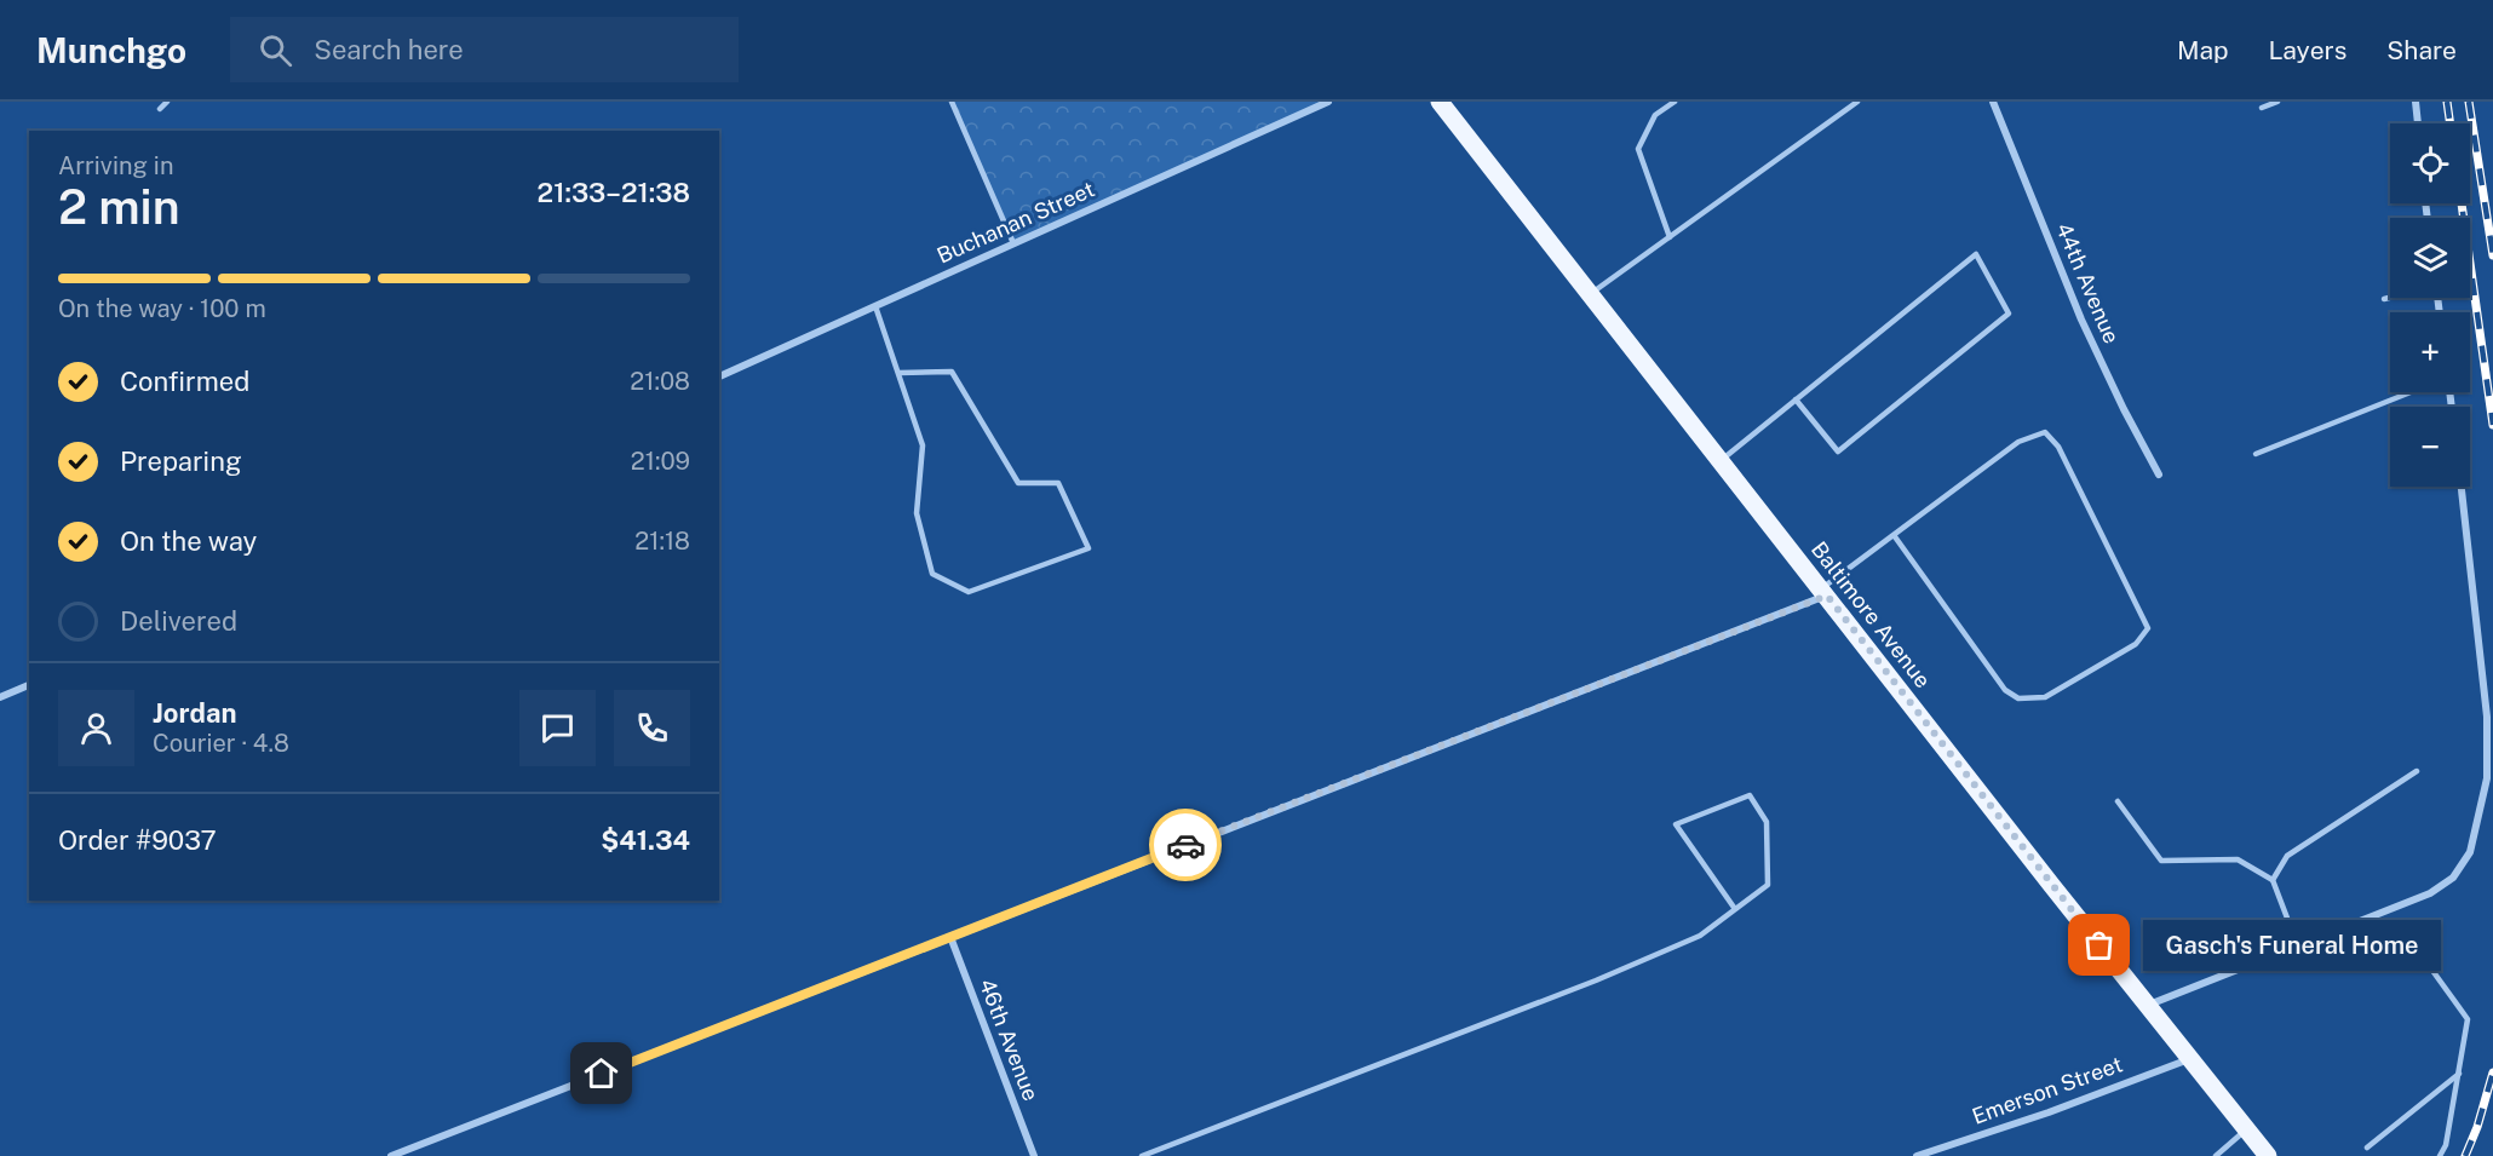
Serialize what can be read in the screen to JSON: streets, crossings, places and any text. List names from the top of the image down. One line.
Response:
{"streets":{"main road":["Baltimore Avenue"],"street":["Buchanan Street","44th Avenue","46th Avenue","Emerson Street"]},"crossings":[["Baltimore Avenue","Emerson Street"]],"places":["Gasch's Funeral Home"],"page":{"header":"Munchgo","search":"Search here","nav":["Map","Layers","Share"],"map_buttons":["+","−"],"heading":["2 min","Arriving in","21:33–21:38"],"panel":["Jordan","Courier · 4.8","Order #9037","$41.34"],"bar":"On the way · 100 m","list":[["Confirmed","21:08"],["Preparing","21:09"],["On the way","21:18"],"Delivered"],"bubble":"Gasch's Funeral Home"}}
